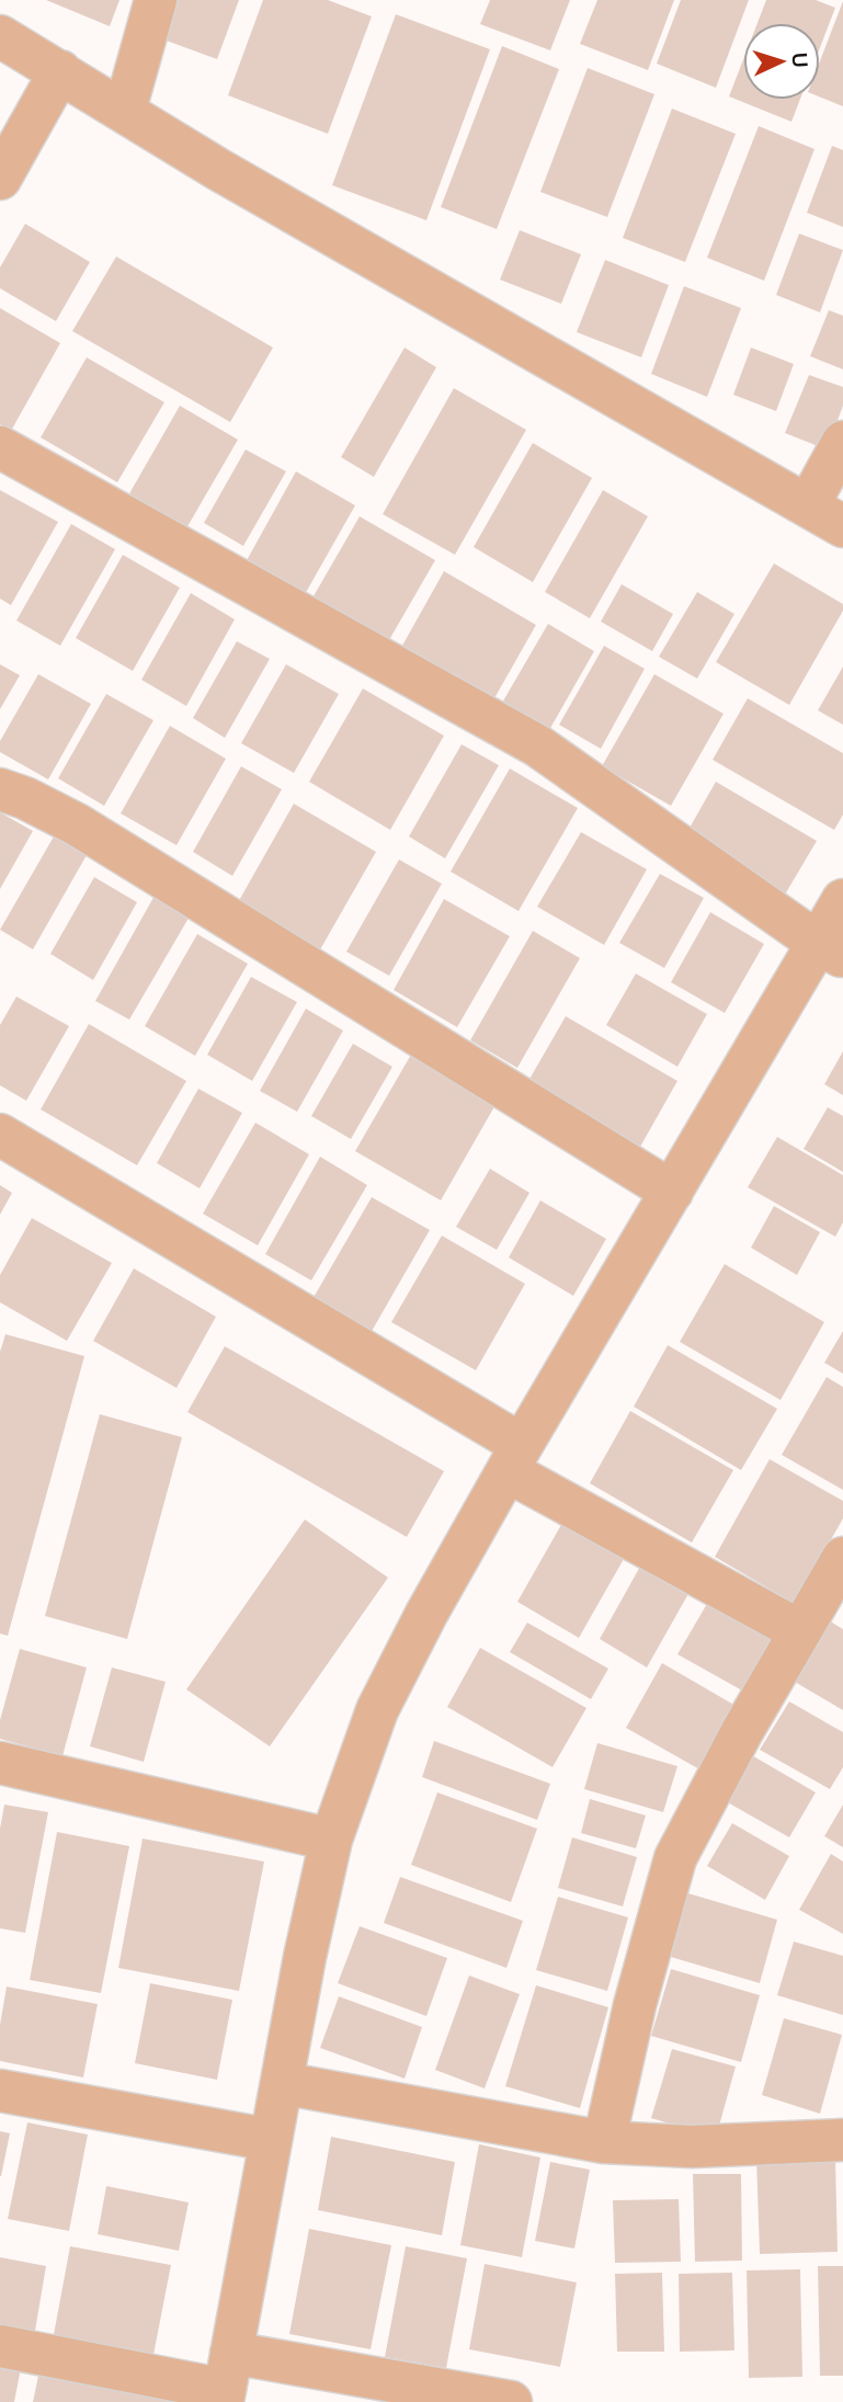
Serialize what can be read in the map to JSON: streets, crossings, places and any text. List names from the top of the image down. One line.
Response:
{"north":"right"}
